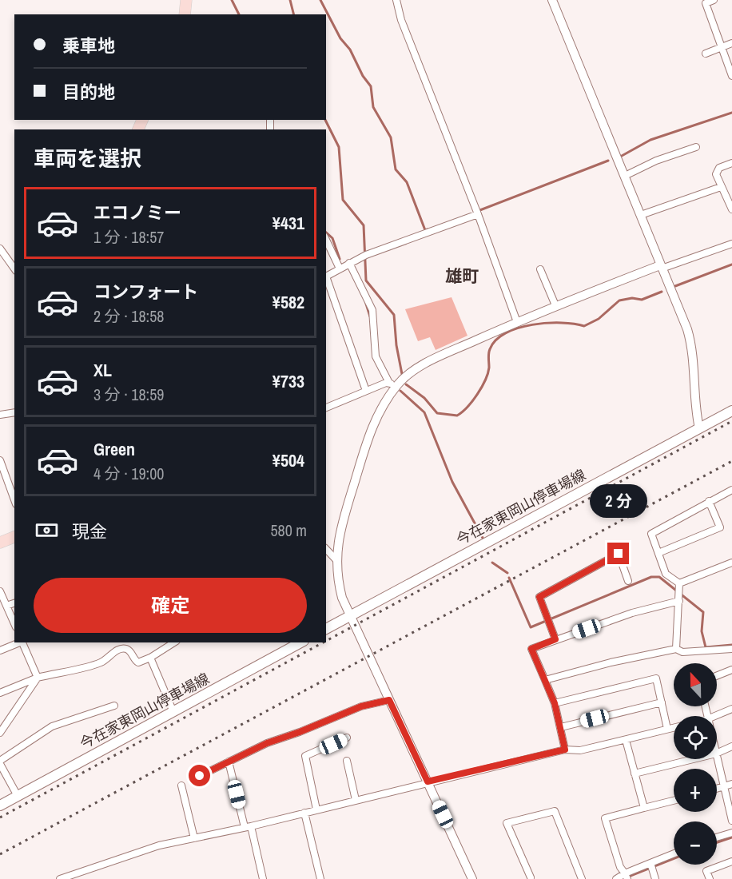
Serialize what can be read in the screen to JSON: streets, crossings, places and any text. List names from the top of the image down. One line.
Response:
{"streets":{"main road":["今在家東岡山停車場線"]},"districts":["雄町"],"north":"top","page":{"banner":["乗車地","目的地"],"heading":"車両を選択","list":[{"name":"エコノミー","note":"1 分 · 18:57","value":"¥431"},{"name":"コンフォート","note":"2 分 · 18:58","value":"¥582"},{"name":"XL","note":"3 分 · 18:59","value":"¥733"},{"name":"Green","note":"4 分 · 19:00","value":"¥504"}],"bubble":"2 分","pay":["現金","580 m"],"buttons":"確定","map_buttons":["+","−"]}}
